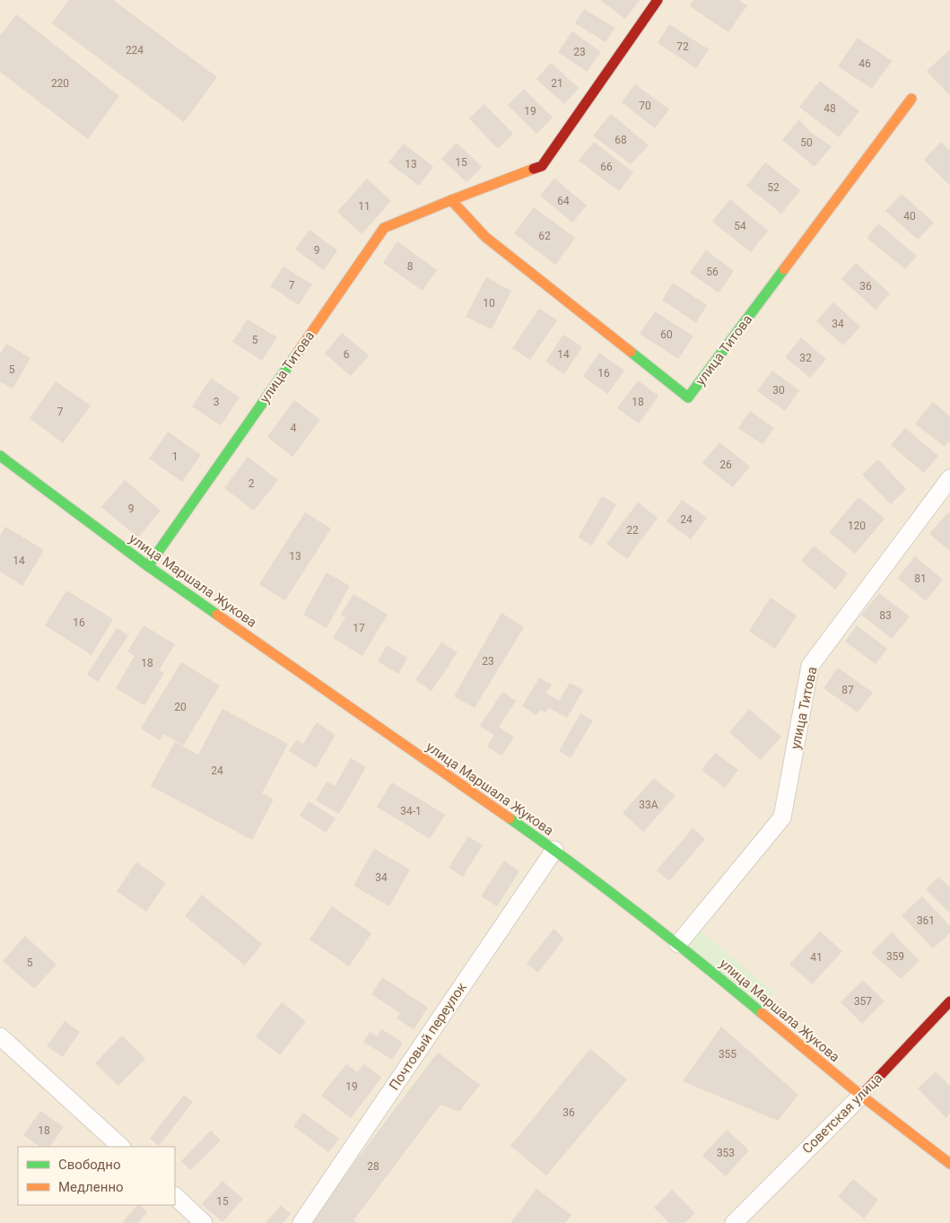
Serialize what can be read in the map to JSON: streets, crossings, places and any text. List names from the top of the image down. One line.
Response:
{"streets":{"street":["улица Титова","улица Маршала Жукова","Почтовый переулок","Советская улица"]},"crossings":[["улица Титова","улица Маршала Жукова"],["улица Маршала Жукова","Почтовый переулок"],["улица Маршала Жукова","Советская улица"]],"house_numbers":["72","224","23","46","220","21","70","48","19","68","50","15","13","66","52","64","11","40","54","62","9","8","56","7","36","10","34","60","5","6","14","32","5","16","30","3","18","7","4","1","26","2","9","24","120","22","13","14","81","83","16","17","23","18","87","20","24","33А","34-1","34","361","359","41","5","357","355","19","36","18","353","28","15"],"legend":["Свободно","Медленно"]}
